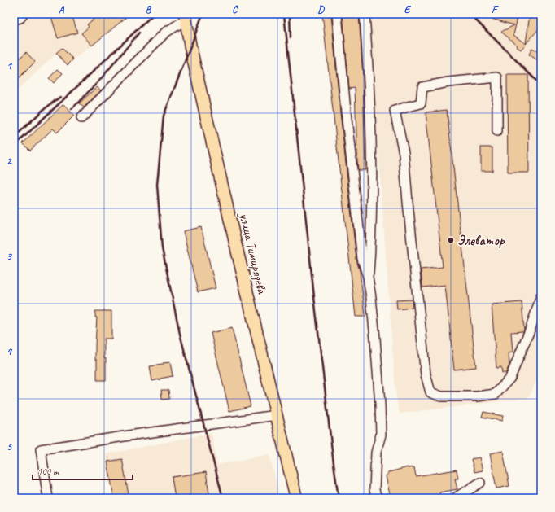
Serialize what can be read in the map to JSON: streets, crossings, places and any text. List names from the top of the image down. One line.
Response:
{"streets":{"main road":["улица Тимирязева"]},"places":["Элеватор"],"scale_bar":"100 m","grid":{"columns":["A","B","C","D","E","F"],"rows":["1","2","3","4","5"]}}
